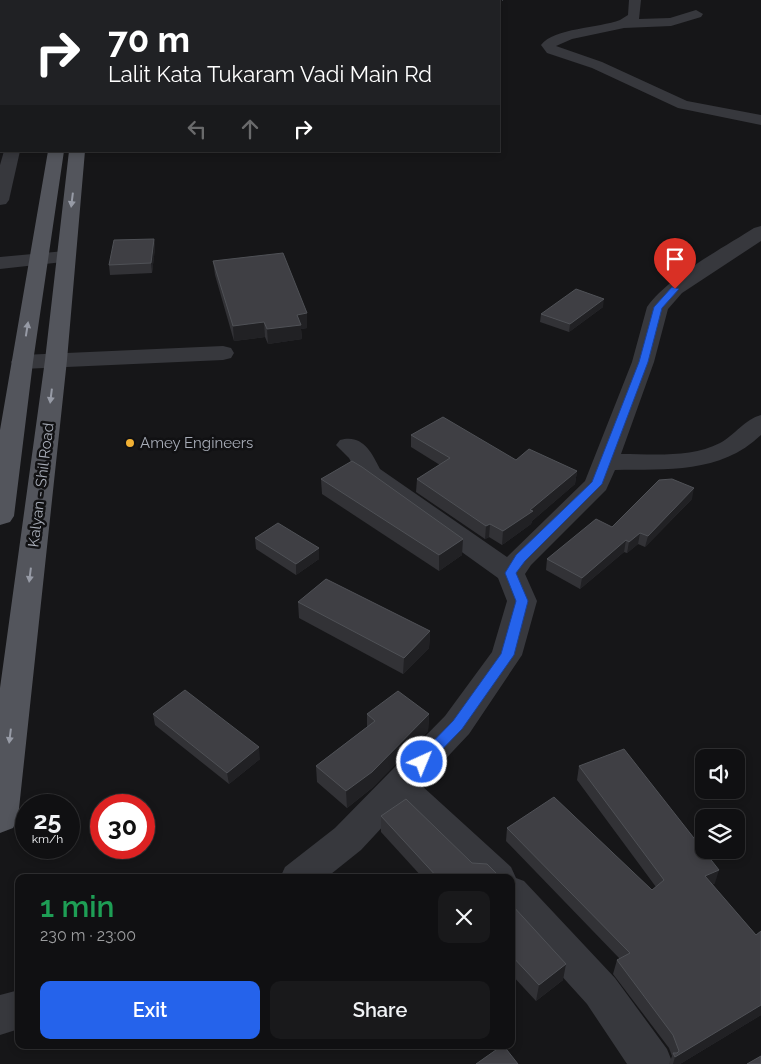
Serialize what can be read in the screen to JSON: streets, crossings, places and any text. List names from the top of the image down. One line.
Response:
{"streets":{"main road":["Kalyan - Shil Road"]},"places":["Amey Engineers"],"page":{"turn":["70 m","Lalit Kata Tukaram Vadi Main Rd"],"speed":"25 km/h","limit":"30","heading":["1 min","230 m · 23:00"],"buttons":["Exit","Share"]}}
